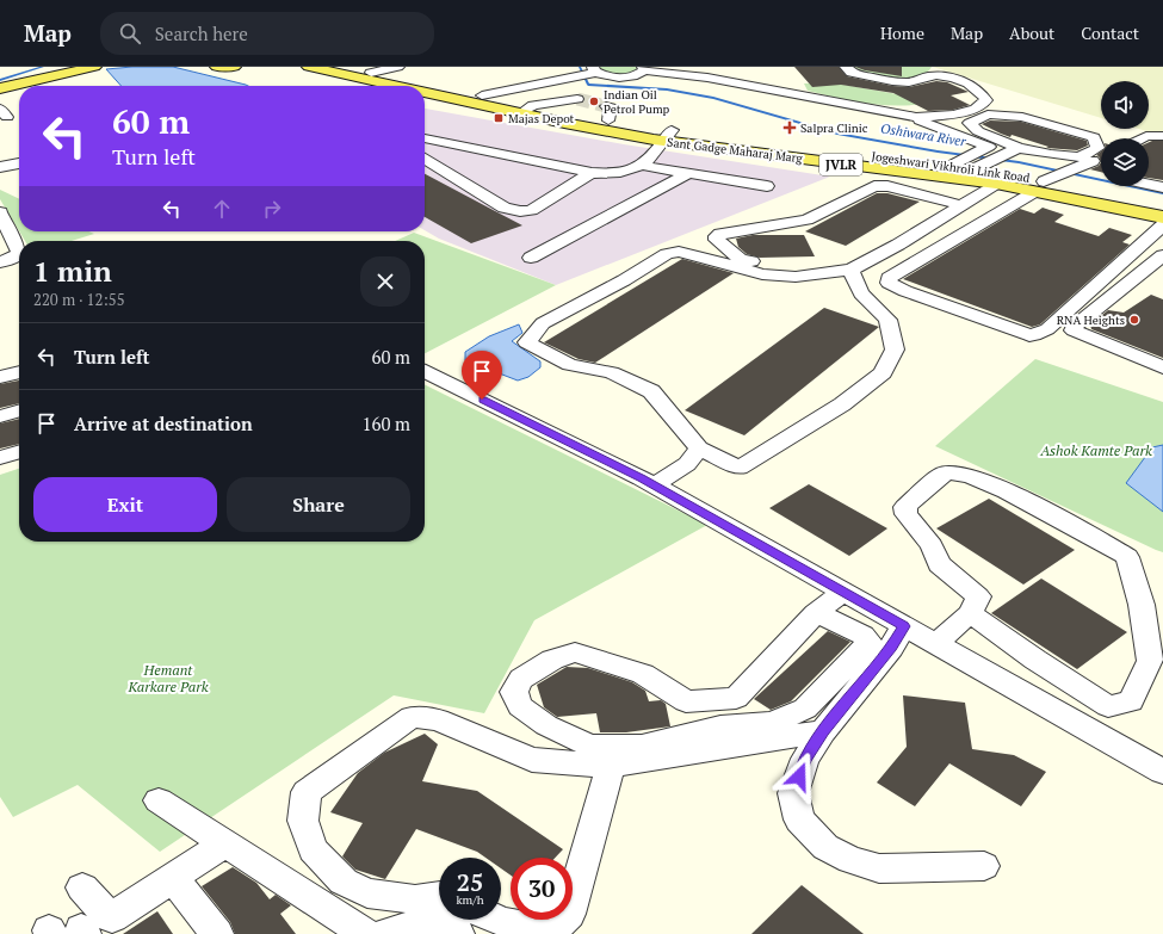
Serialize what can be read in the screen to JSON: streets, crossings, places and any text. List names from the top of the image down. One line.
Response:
{"streets":{"main road":["Sant Gadge Maharaj Marg","JVLR","Jogeshwari Vikhroli Link Road"]},"crossings":[["Sant Gadge Maharaj Marg","Jogeshwari Vikhroli Link Road"]],"water":["Oshiwara River"],"parks":["Ashok Kamte Park","Hemant Karkare Park"],"places":{"other":["Indian Oil Petrol Pump","RNA Heights"],"transit":["Majas Depot"],"health":["Salpra Clinic"]},"page":{"header":"Map","search":"Search here","nav":["Home","Map","About","Contact"],"turn":["60 m","Turn left"],"heading":["1 min","220 m · 12:55"],"list":[{"name":"Turn left","value":"60 m"},{"name":"Arrive at destination","value":"160 m"}],"buttons":["Exit","Share"],"speed":"25 km/h","limit":"30"}}
